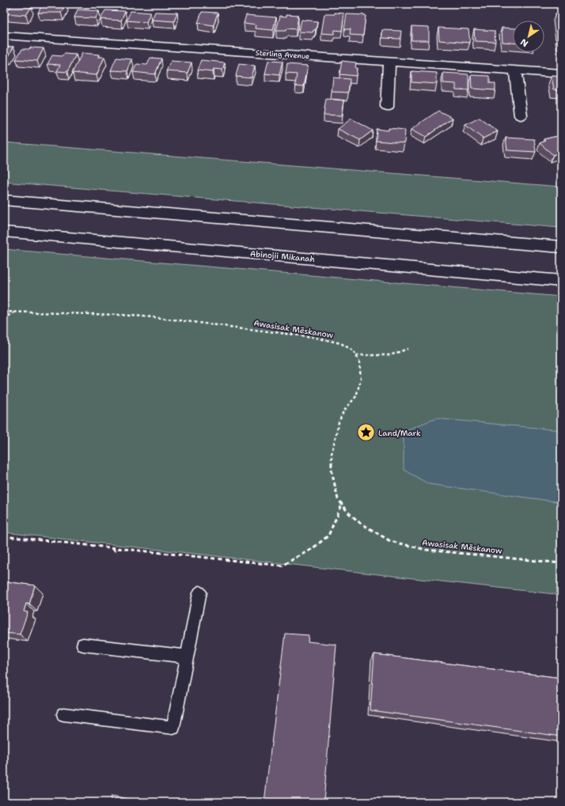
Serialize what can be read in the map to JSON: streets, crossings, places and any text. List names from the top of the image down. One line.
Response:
{"streets":{"main road":["Sterling Avenue","Abinojii Mikanah"],"path":["Awasisak Mēskanow"]},"places":{"place":["Land/Mark"]},"north":"bottom left"}
